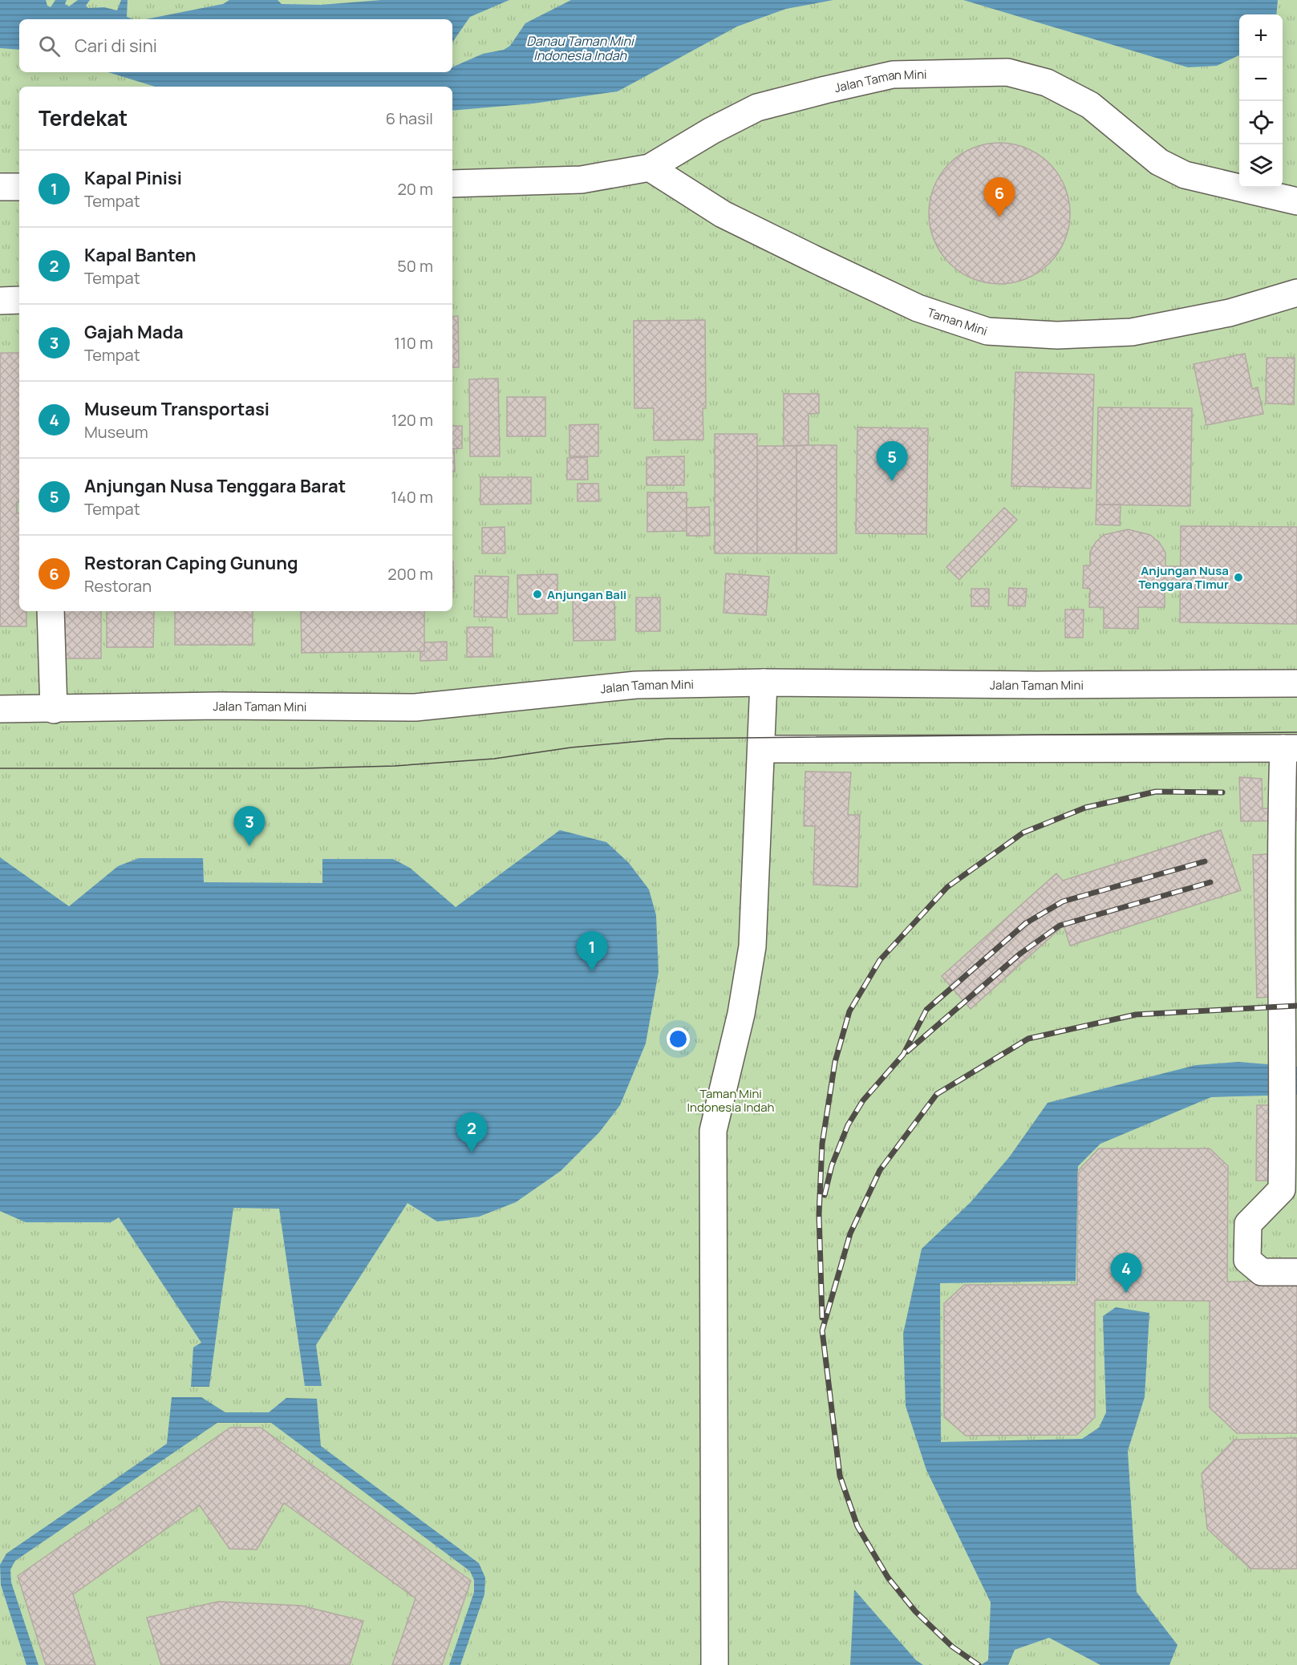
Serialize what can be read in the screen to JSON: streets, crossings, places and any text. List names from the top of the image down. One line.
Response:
{"streets":{"lane":["Jalan Taman Mini","Taman Mini"]},"crossings":[["Jalan Taman Mini","Taman Mini"]],"water":["Danau Taman Mini Indonesia Indah"],"parks":["Taman Mini Indonesia Indah"],"places":["Anjungan Nusa Tenggara Timur","Anjungan Bali"],"page":{"map_buttons":["+","−"],"search":"Cari di sini","heading":["Terdekat","6 hasil"],"list":[{"mark":"1","name":"Kapal Pinisi","note":"Tempat","value":"20 m"},{"mark":"2","name":"Kapal Banten","note":"Tempat","value":"50 m"},{"mark":"3","name":"Gajah Mada","note":"Tempat","value":"110 m"},{"mark":"4","name":"Museum Transportasi","note":"Museum","value":"120 m"},{"mark":"5","name":"Anjungan Nusa Tenggara Barat","note":"Tempat","value":"140 m"},{"mark":"6","name":"Restoran Caping Gunung","note":"Restoran","value":"200 m"}],"pins":["6","5","3","1","2","4"]}}
